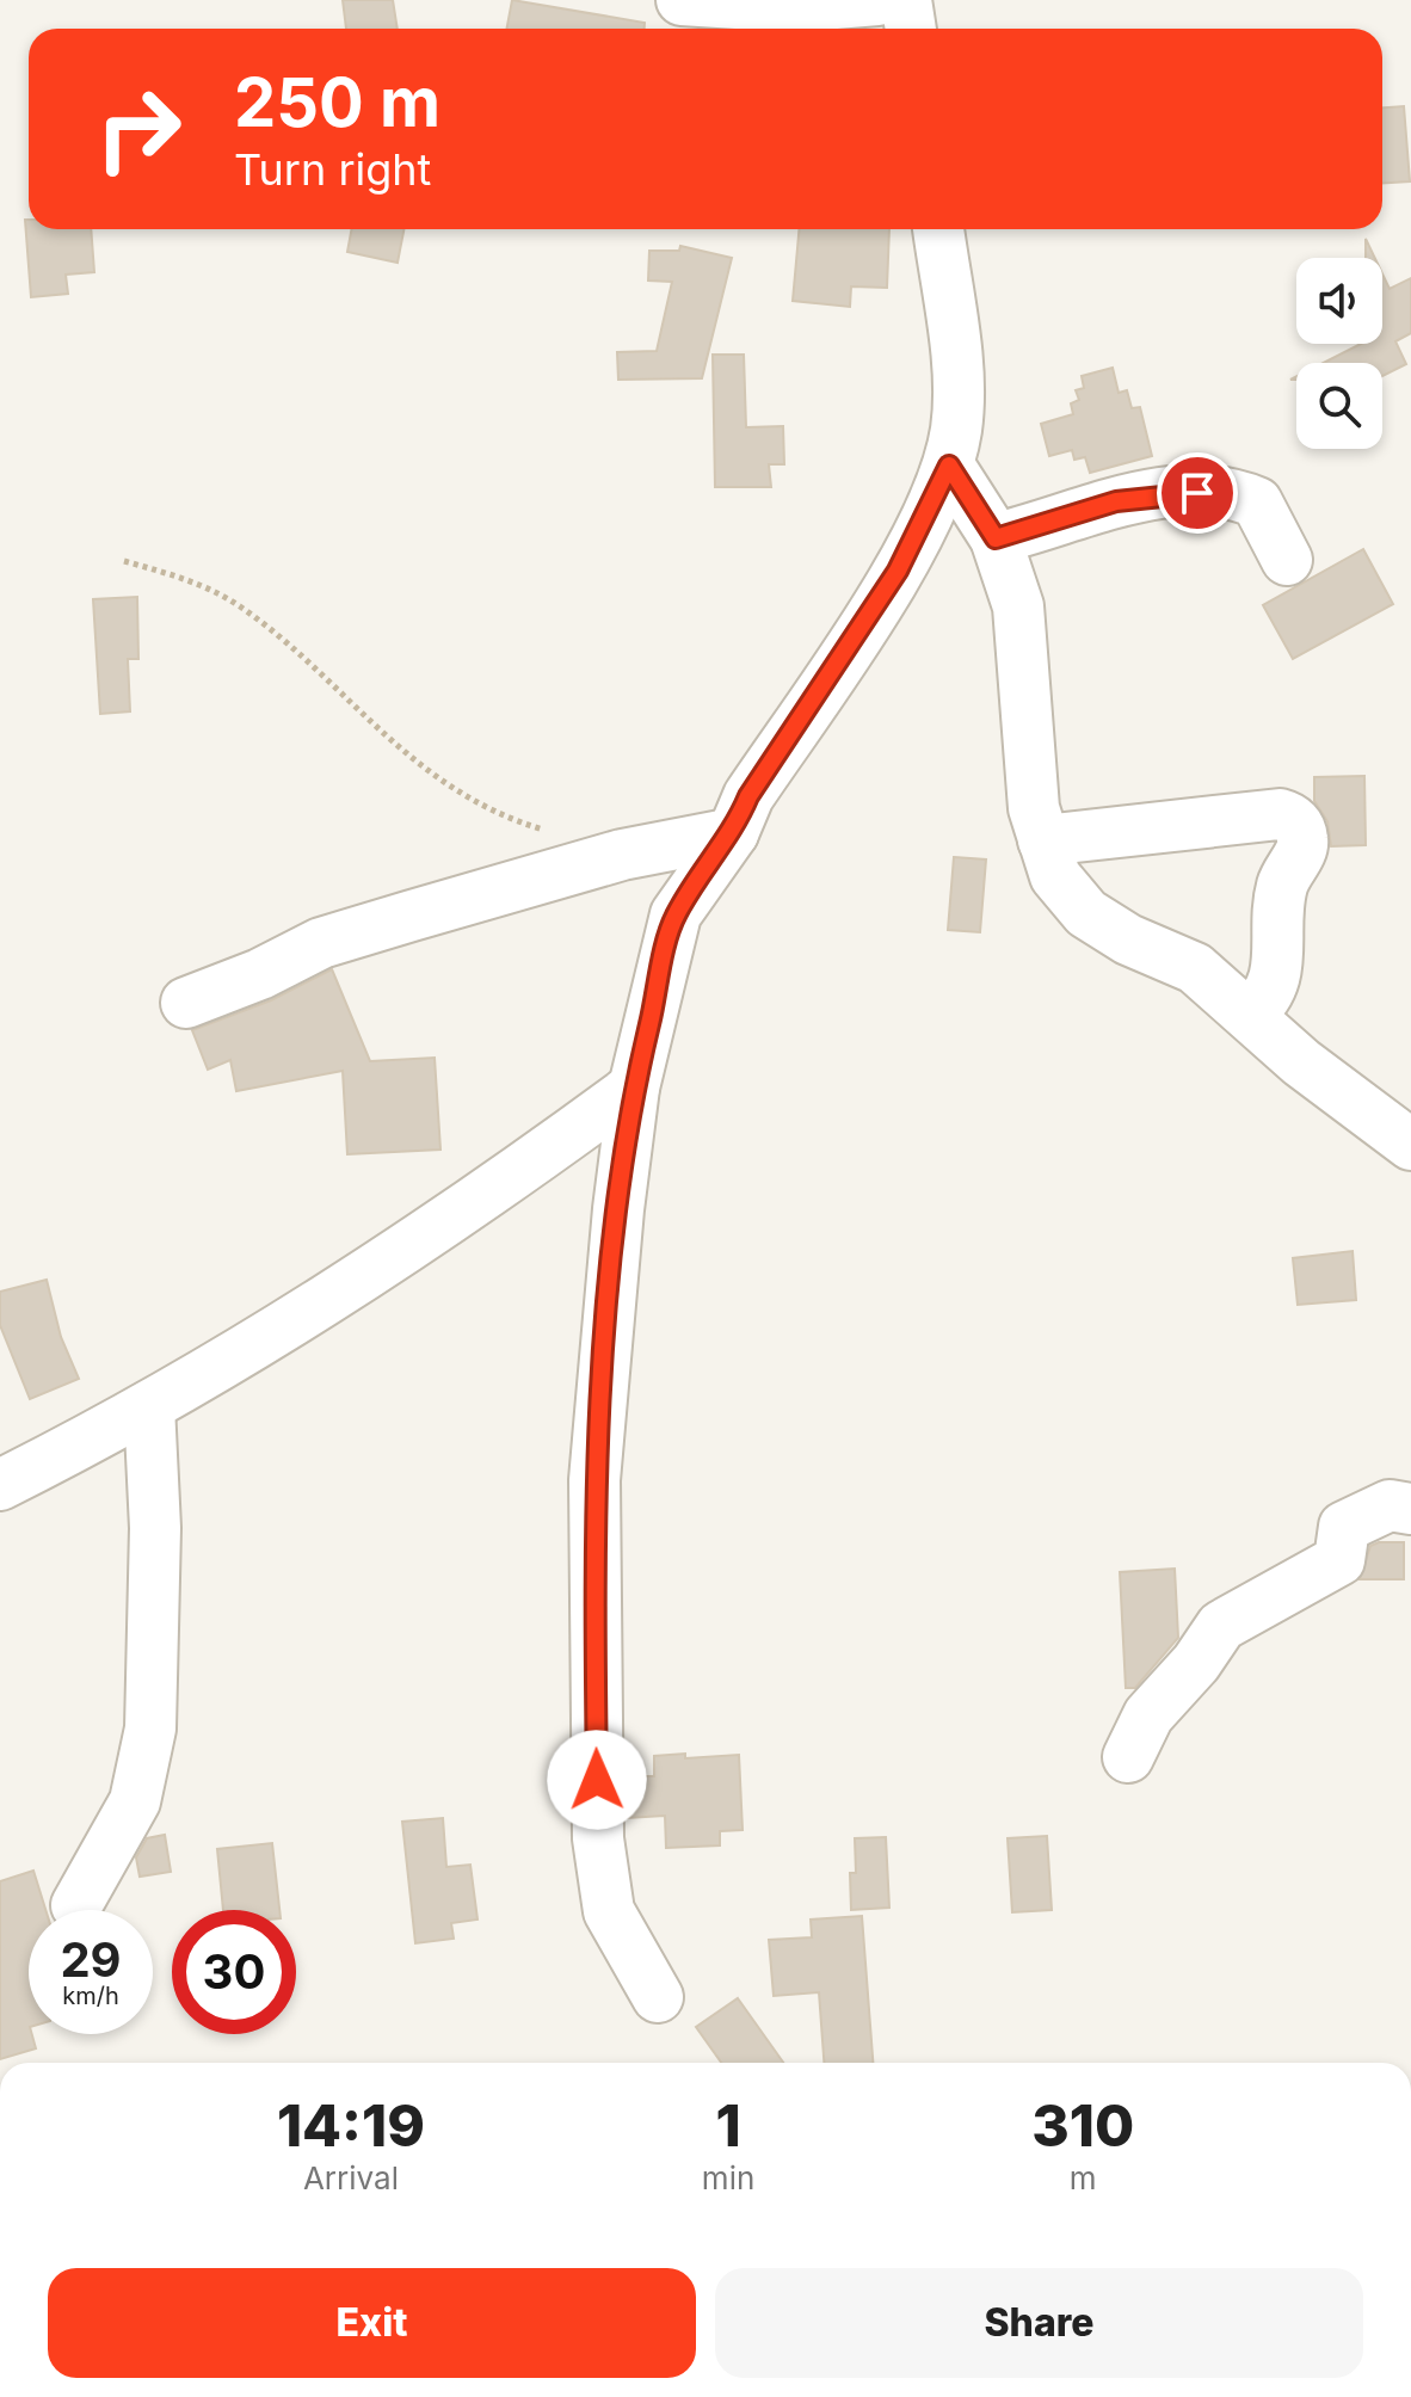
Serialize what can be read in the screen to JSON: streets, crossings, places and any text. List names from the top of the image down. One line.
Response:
{"page":{"turn":["250 m","Turn right"],"speed":"29 km/h","limit":"30","eta":["14:19","Arrival","1","min","310","m"],"buttons":["Exit","Share"]}}
